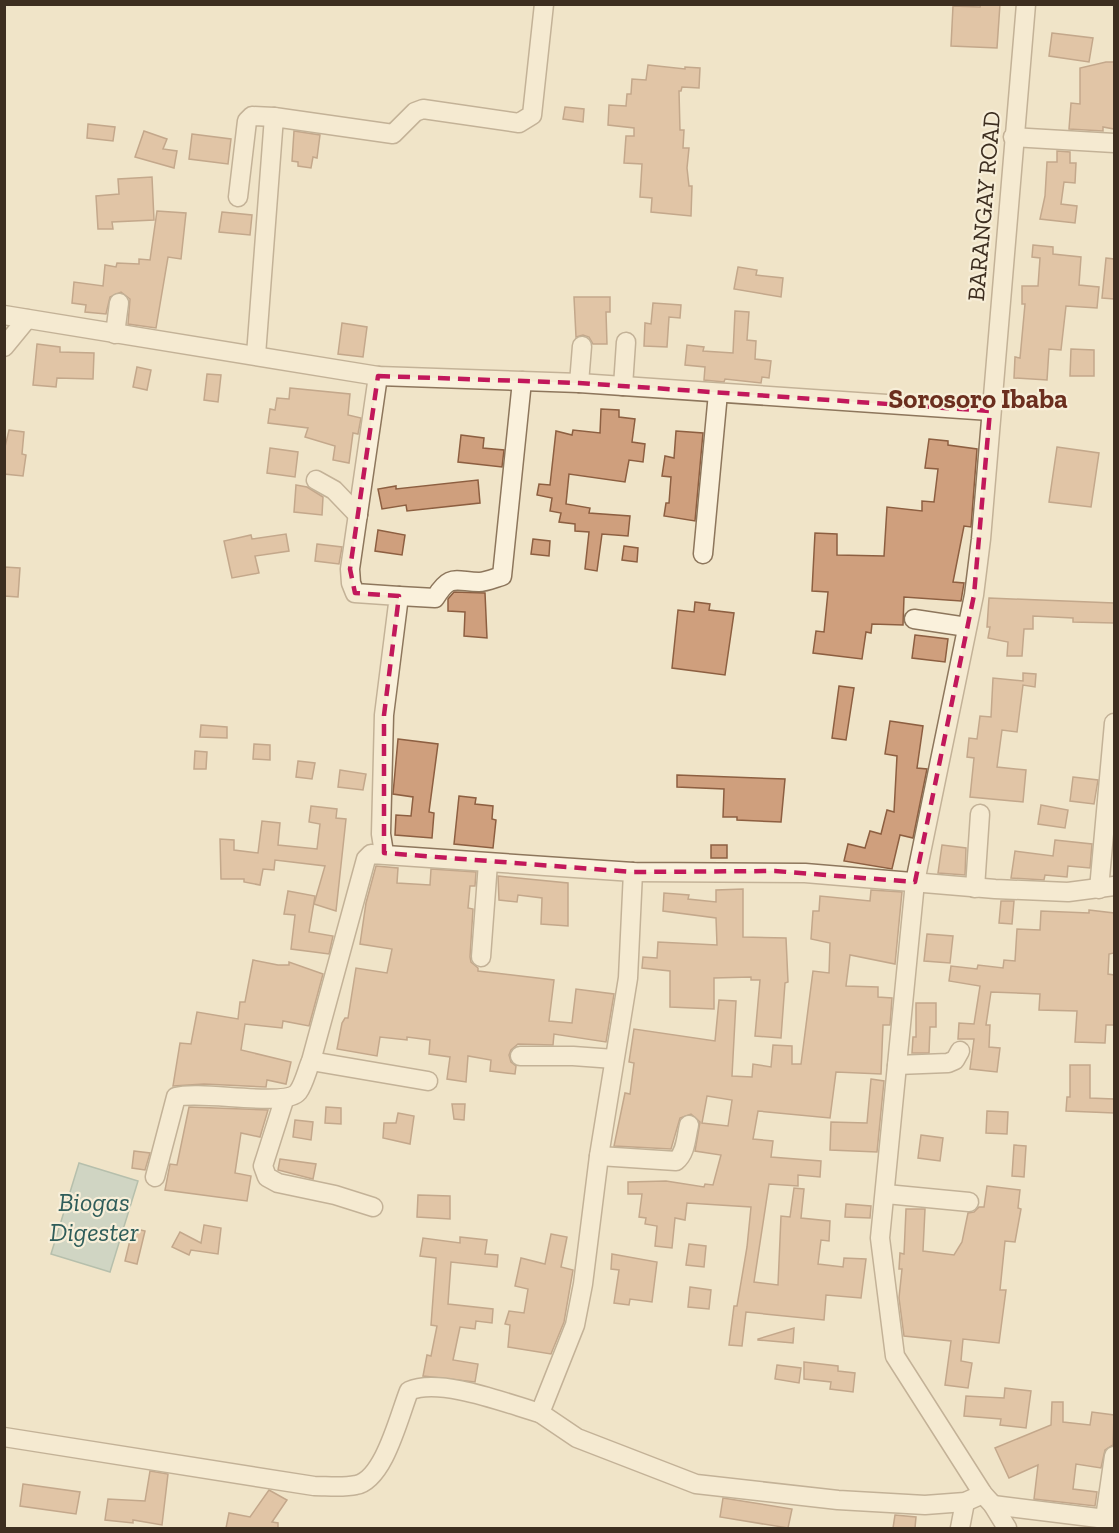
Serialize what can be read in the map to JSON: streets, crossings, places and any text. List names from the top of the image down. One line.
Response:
{"streets":{"street":["BARANGAY ROAD"]},"districts":["Sorosoro Ibaba"],"water":["Biogas Digester"]}
